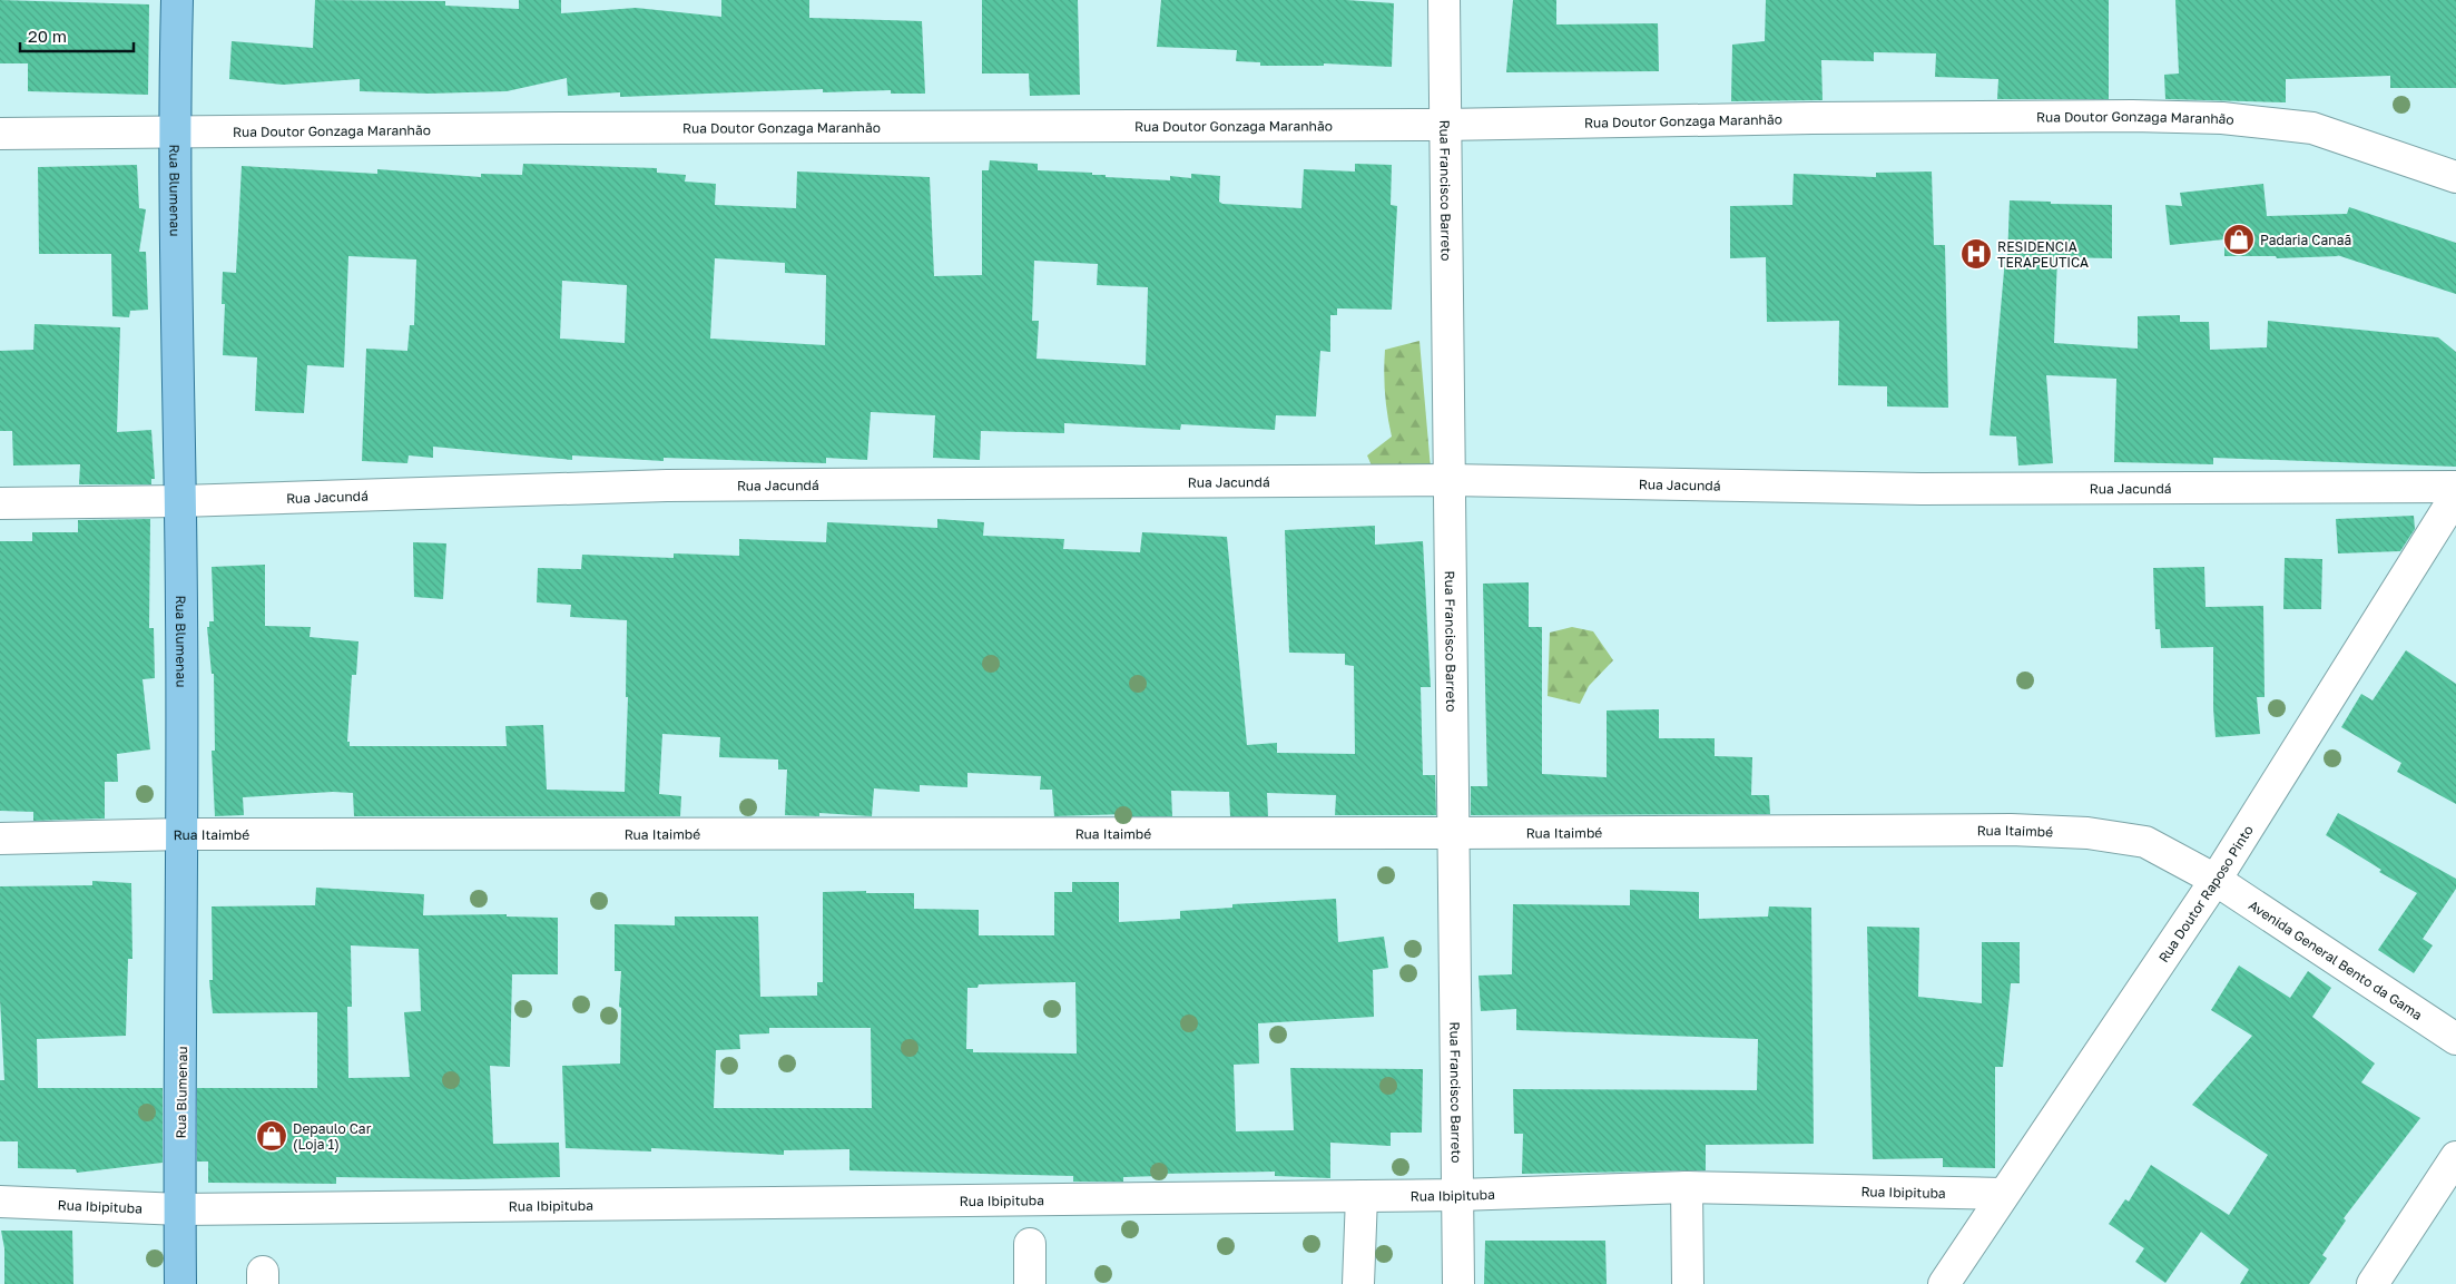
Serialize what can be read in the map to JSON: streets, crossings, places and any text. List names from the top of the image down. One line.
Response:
{"streets":{"main road":["Rua Blumenau"],"street":["Rua Doutor Gonzaga Maranhão","Rua Francisco Barreto","Rua Jacundá","Rua Itaimbé","Rua Doutor Raposo Pinto","Avenida General Bento da Gama","Rua Ibipituba"]},"crossings":[["Rua Doutor Gonzaga Maranhão","Rua Blumenau"],["Rua Doutor Gonzaga Maranhão","Rua Francisco Barreto"],["Rua Blumenau","Rua Jacundá"],["Rua Blumenau","Rua Itaimbé"],["Rua Blumenau","Rua Ibipituba"],["Rua Francisco Barreto","Rua Jacundá"],["Rua Francisco Barreto","Rua Itaimbé"],["Rua Francisco Barreto","Rua Ibipituba"],["Rua Itaimbé","Rua Doutor Raposo Pinto"],["Rua Itaimbé","Avenida General Bento da Gama"],["Rua Doutor Raposo Pinto","Avenida General Bento da Gama"],["Rua Doutor Raposo Pinto","Rua Ibipituba"]],"places":{"shop":["Padaria Canaã","Depaulo Car (Loja 1)"],"hospital":["RESIDENCIA TERAPEUTICA"]},"scale_bar":"20 m"}
